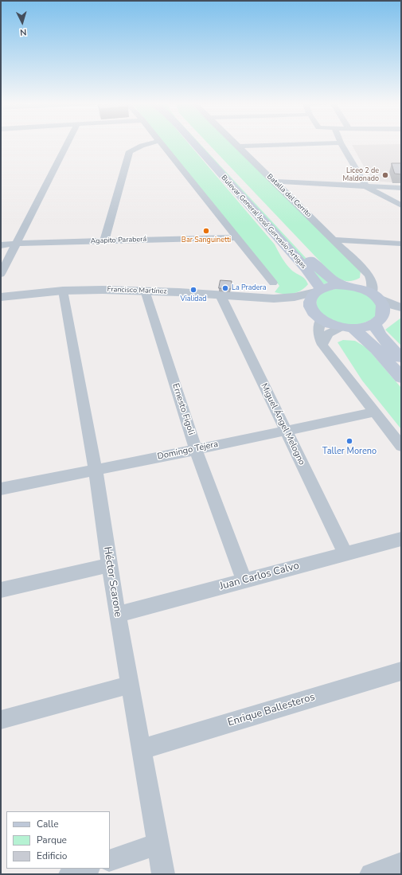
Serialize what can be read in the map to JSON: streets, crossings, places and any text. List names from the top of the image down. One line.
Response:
{"streets":{"main road":["Bulevar General José Gervasio Artigas"],"street":["Batalla del Cerrito","Agapito Paraberá","Francisco Martínez","Ernesto Figoli","Miguel Ángel Melogno","Domingo Tejera","Juan Carlos Calvo","Héctor Scarone","Enrique Ballesteros"]},"crossings":[["Bulevar General José Gervasio Artigas","Francisco Martínez"],["Francisco Martínez","Ernesto Figoli"],["Francisco Martínez","Miguel Ángel Melogno"],["Francisco Martínez","Héctor Scarone"],["Ernesto Figoli","Domingo Tejera"],["Ernesto Figoli","Juan Carlos Calvo"],["Miguel Ángel Melogno","Domingo Tejera"],["Miguel Ángel Melogno","Juan Carlos Calvo"],["Domingo Tejera","Héctor Scarone"],["Juan Carlos Calvo","Héctor Scarone"],["Héctor Scarone","Enrique Ballesteros"]],"places":["Liceo 2 de Maldonado","Bar Sanguinetti","La Pradera","Vialidad","Taller Moreno"],"legend":["Calle","Parque","Edificio"],"north":"bottom"}
